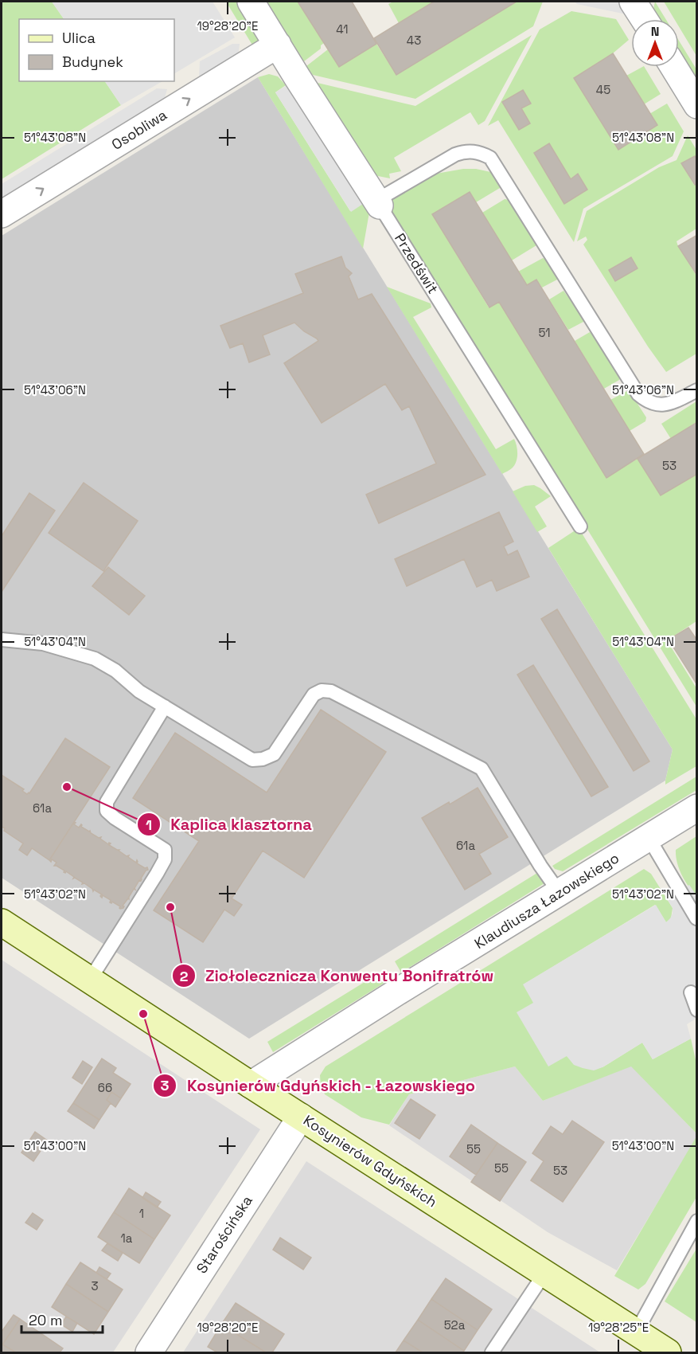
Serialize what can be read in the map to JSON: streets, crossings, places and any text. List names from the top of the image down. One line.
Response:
{"streets":{"street":["Osobliwa","Przedświt","Klaudiusza Łazowskiego","Kosynierów Gdyńskich","Starościńska"]},"crossings":[["Osobliwa","Przedświt"],["Klaudiusza Łazowskiego","Kosynierów Gdyńskich"],["Kosynierów Gdyńskich","Starościńska"]],"one_way":["Osobliwa"],"places":["Kaplica klasztorna","Ziołolecznicza Konwentu Bonifratrów","Kosynierów Gdyńskich - Łazowskiego"],"house_numbers":["41","43","45","51","53","61a","61a","66","55","55","53","1","1a","3","52a"],"legend":["Ulica","Budynek"],"scale_bar":"20 m","north":"top","coordinates":["19°28'20\"E","51°43'08\"N","51°43'06\"N","51°43'04\"N","51°43'02\"N","51°43'00\"N","19°28'25\"E"]}
